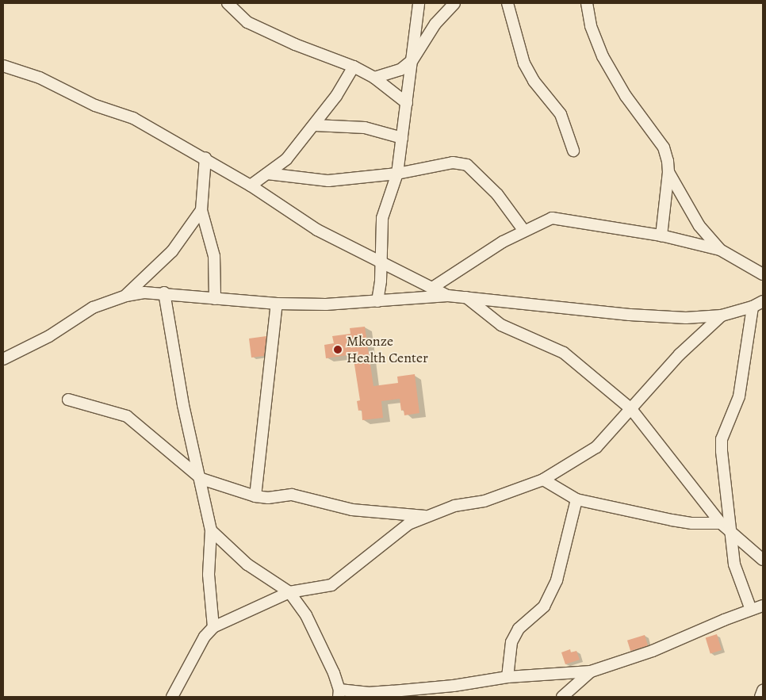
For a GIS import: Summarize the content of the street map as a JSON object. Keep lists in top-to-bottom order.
{
  "places": ["Mkonze Health Center"]
}
